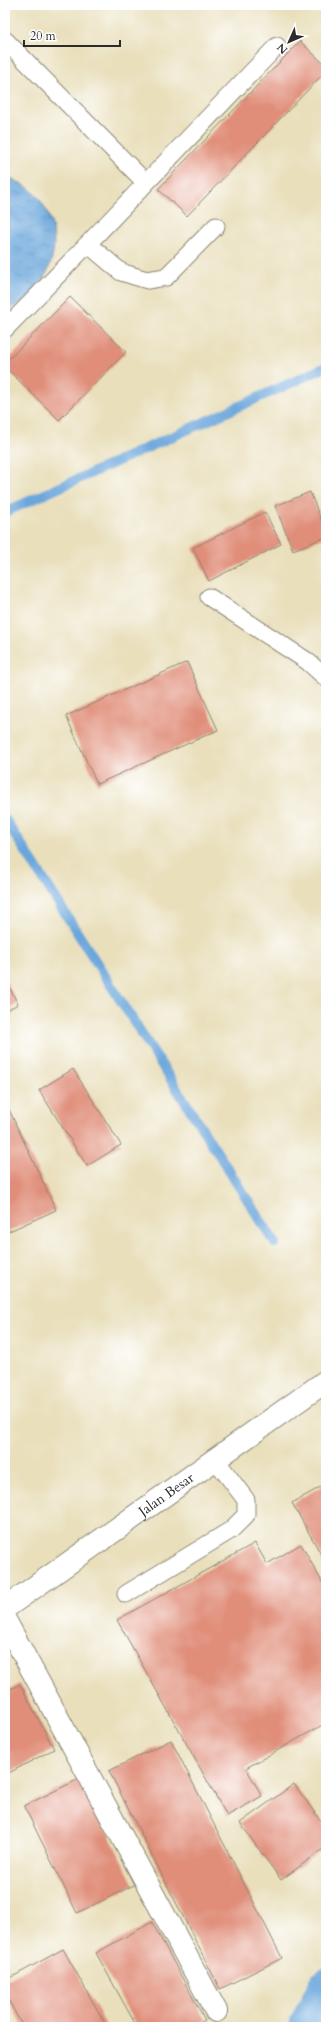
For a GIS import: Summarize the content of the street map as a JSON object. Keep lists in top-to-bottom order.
{
  "streets": {
    "street": ["Jalan Besar"]
  },
  "scale_bar": "20 m",
  "north": "bottom left"
}
